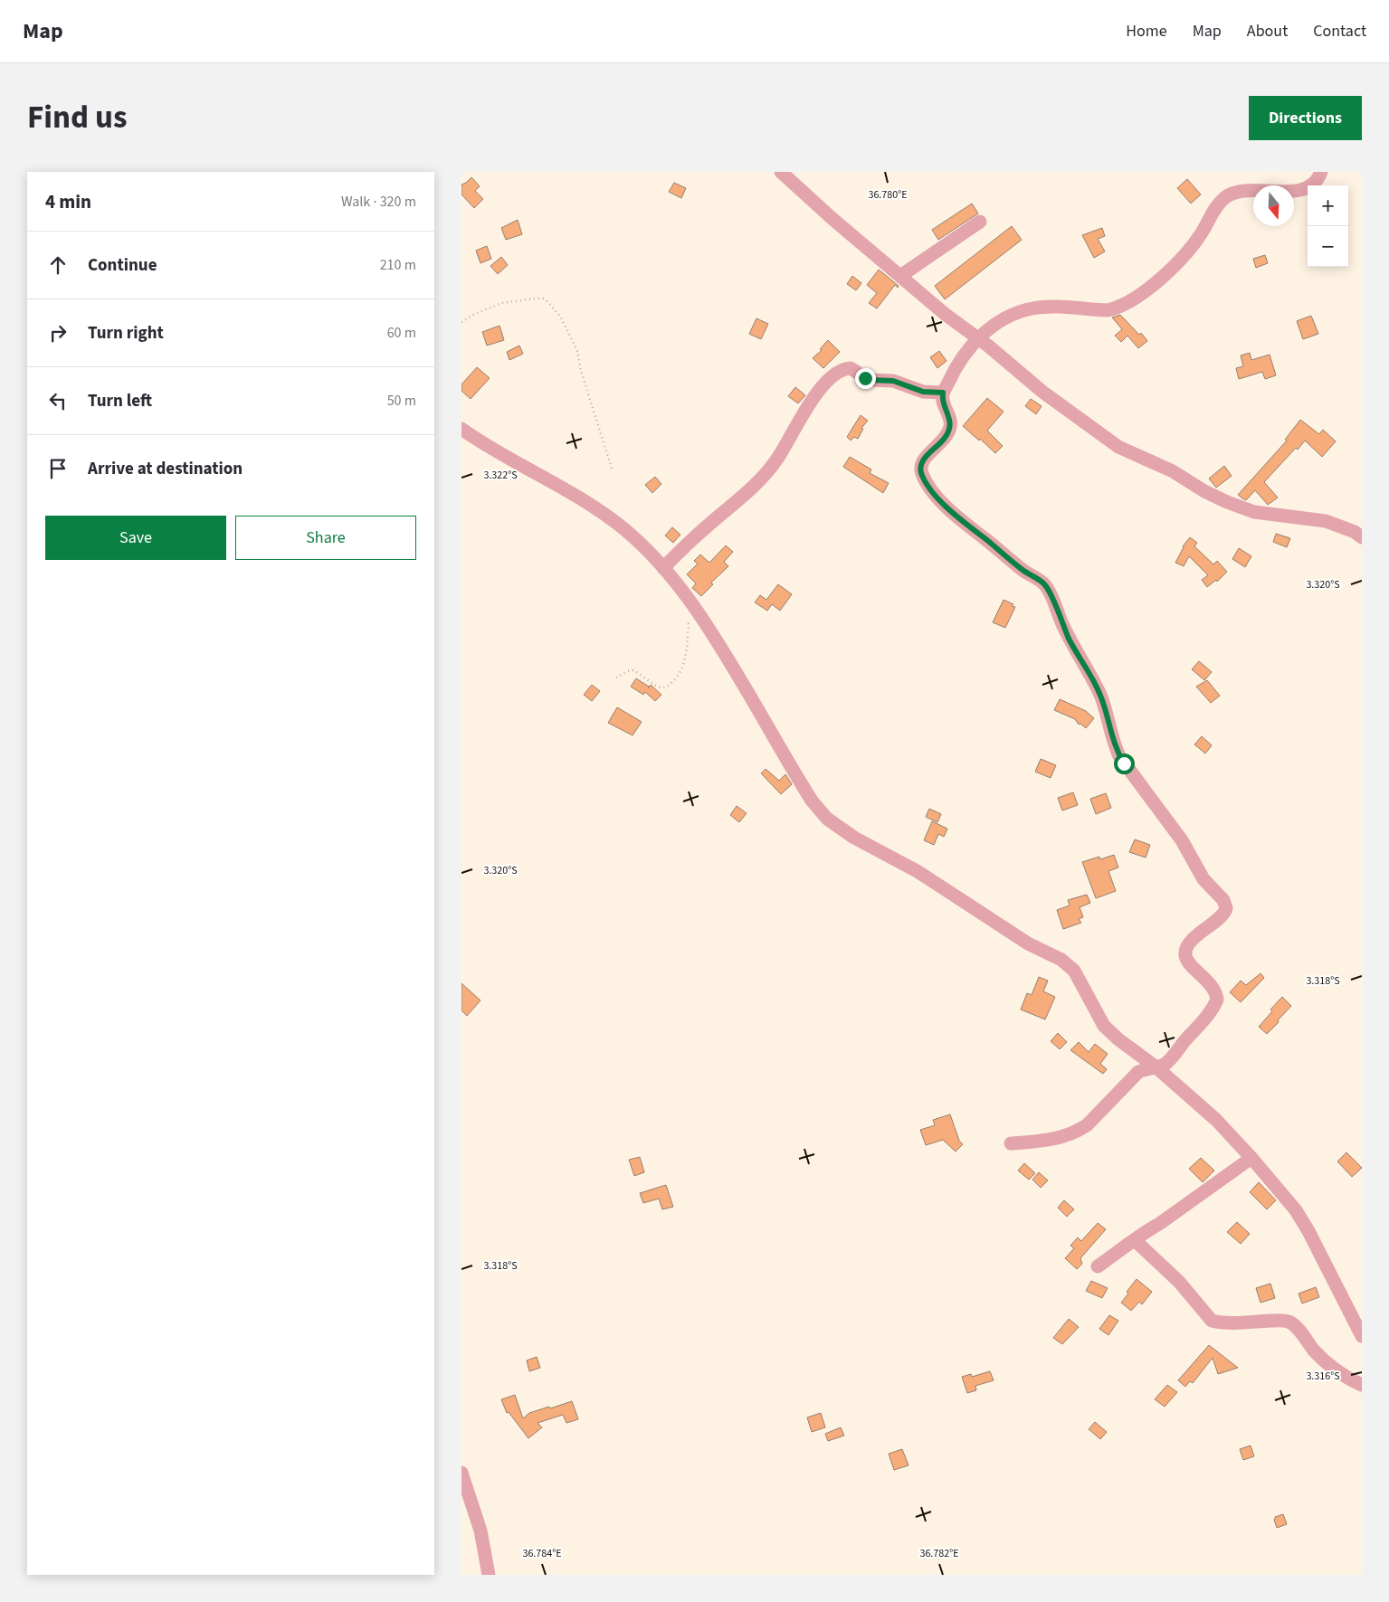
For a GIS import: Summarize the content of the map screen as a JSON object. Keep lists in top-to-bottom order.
{
  "north": "bottom",
  "page": {
    "header": "Map",
    "nav": [
      "Home",
      "Map",
      "About",
      "Contact"
    ],
    "title": "Find us",
    "buttons": [
      "Directions",
      ["Save", "Share"]
    ],
    "heading": ["4 min", "Walk · 320 m"],
    "map_buttons": ["+", "−"],
    "list": [
      ["Continue", "210 m"],
      ["Turn right", "60 m"],
      ["Turn left", "50 m"],
      "Arrive at destination"
    ]
  },
  "coordinates": [
    "36.780°E",
    "3.322°S",
    "3.320°S",
    "3.318°S",
    "3.316°S",
    "36.784°E",
    "36.782°E"
  ]
}
